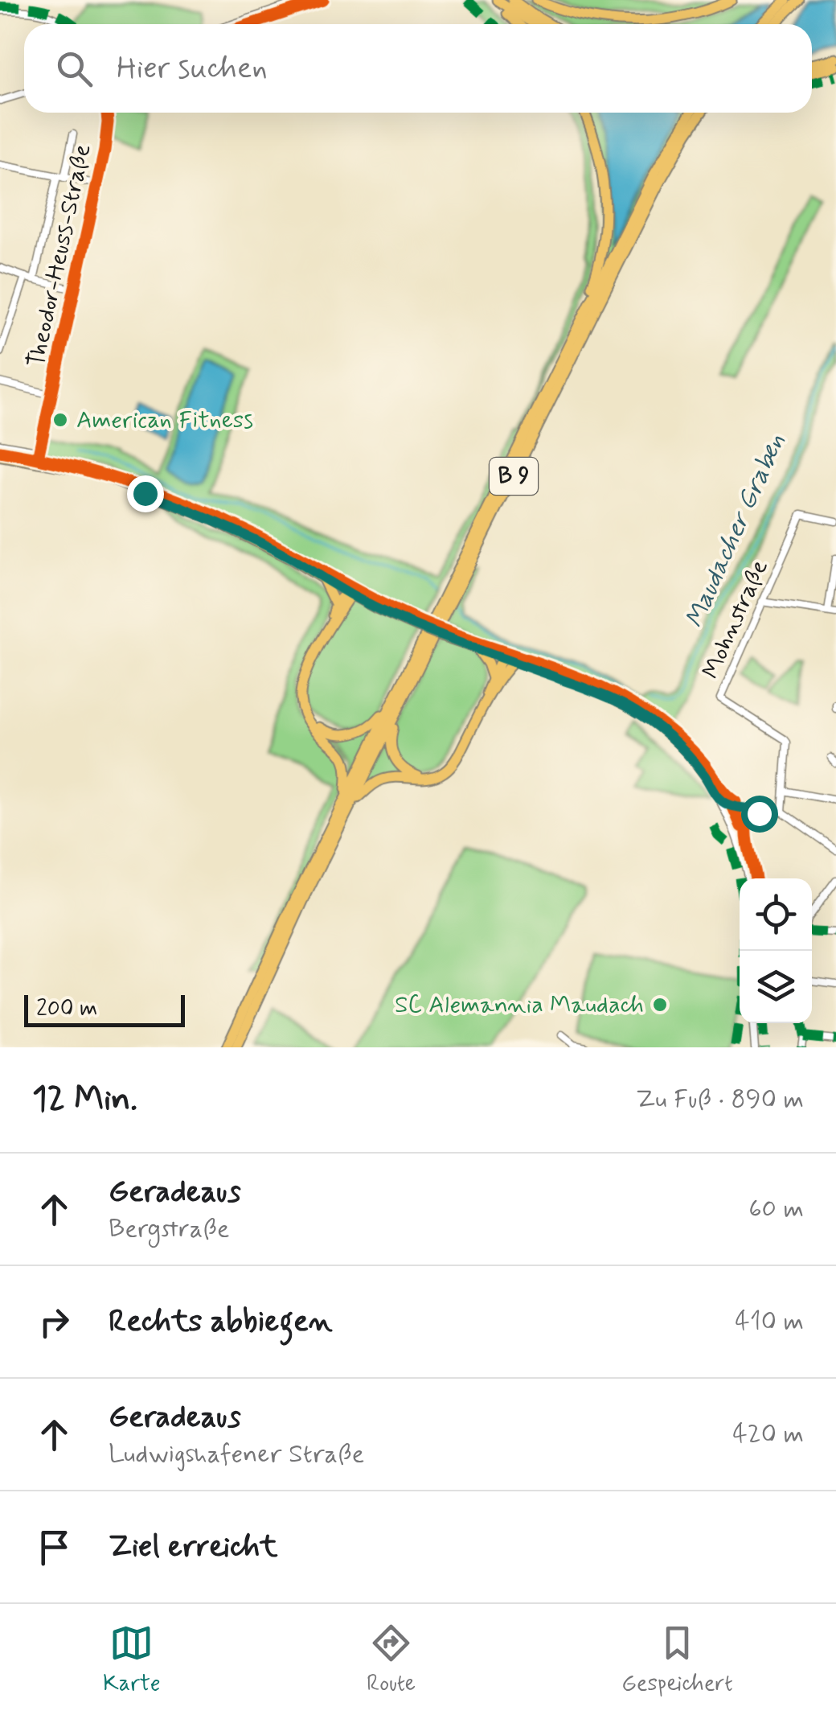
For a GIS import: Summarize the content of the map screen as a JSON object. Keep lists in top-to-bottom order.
{
  "streets": {
    "highway": ["B 9"],
    "street": ["Theodor-Heuss-Straße", "Mohnstraße"]
  },
  "water": ["Maudacher Graben"],
  "places": ["American Fitness", "SC Alemannia Maudach"],
  "scale_bar": "200 m",
  "page": {
    "search": "Hier suchen",
    "scale": "200 m",
    "heading": ["12 Min.", "Zu Fuß · 890 m"],
    "list": [
      ["Geradeaus", "Bergstraße", "60 m"],
      ["Rechts abbiegen", "410 m"],
      ["Geradeaus", "Ludwigshafener Straße", "420 m"],
      "Ziel erreicht"
    ],
    "nav": ["Karte", "Route", "Gespeichert"]
  }
}
